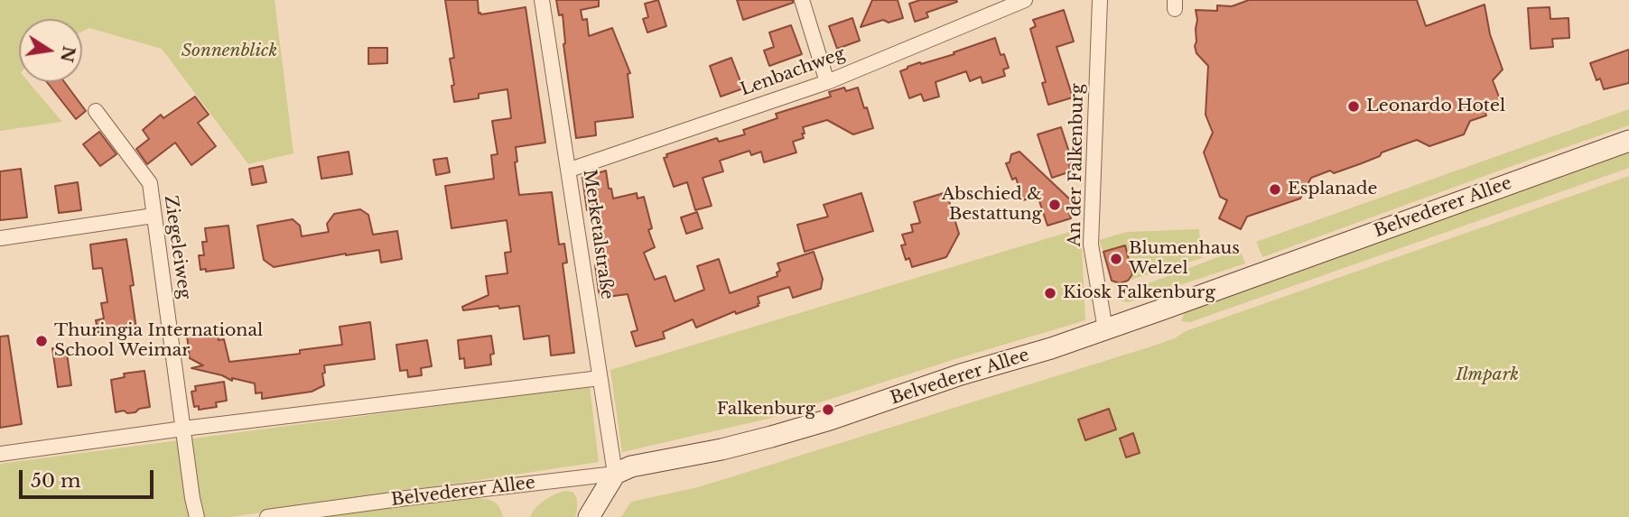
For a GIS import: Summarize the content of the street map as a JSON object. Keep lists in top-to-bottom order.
{
  "streets": {
    "street": [
      "Lenbachweg",
      "An der Falkenburg",
      "Belvederer Allee",
      "Merketalstraße",
      "Ziegeleiweg"
    ]
  },
  "crossings": [
    ["Lenbachweg", "Merketalstraße"],
    ["An der Falkenburg", "Belvederer Allee"],
    ["Belvederer Allee", "Merketalstraße"]
  ],
  "parks": ["Sonnenblick", "Ilmpark"],
  "places": [
    "Leonardo Hotel",
    "Esplanade",
    "Abschied & Bestattung",
    "Blumenhaus Welzel",
    "Kiosk Falkenburg",
    "Thuringia International School Weimar",
    "Falkenburg"
  ],
  "scale_bar": "50 m",
  "north": "right"
}
